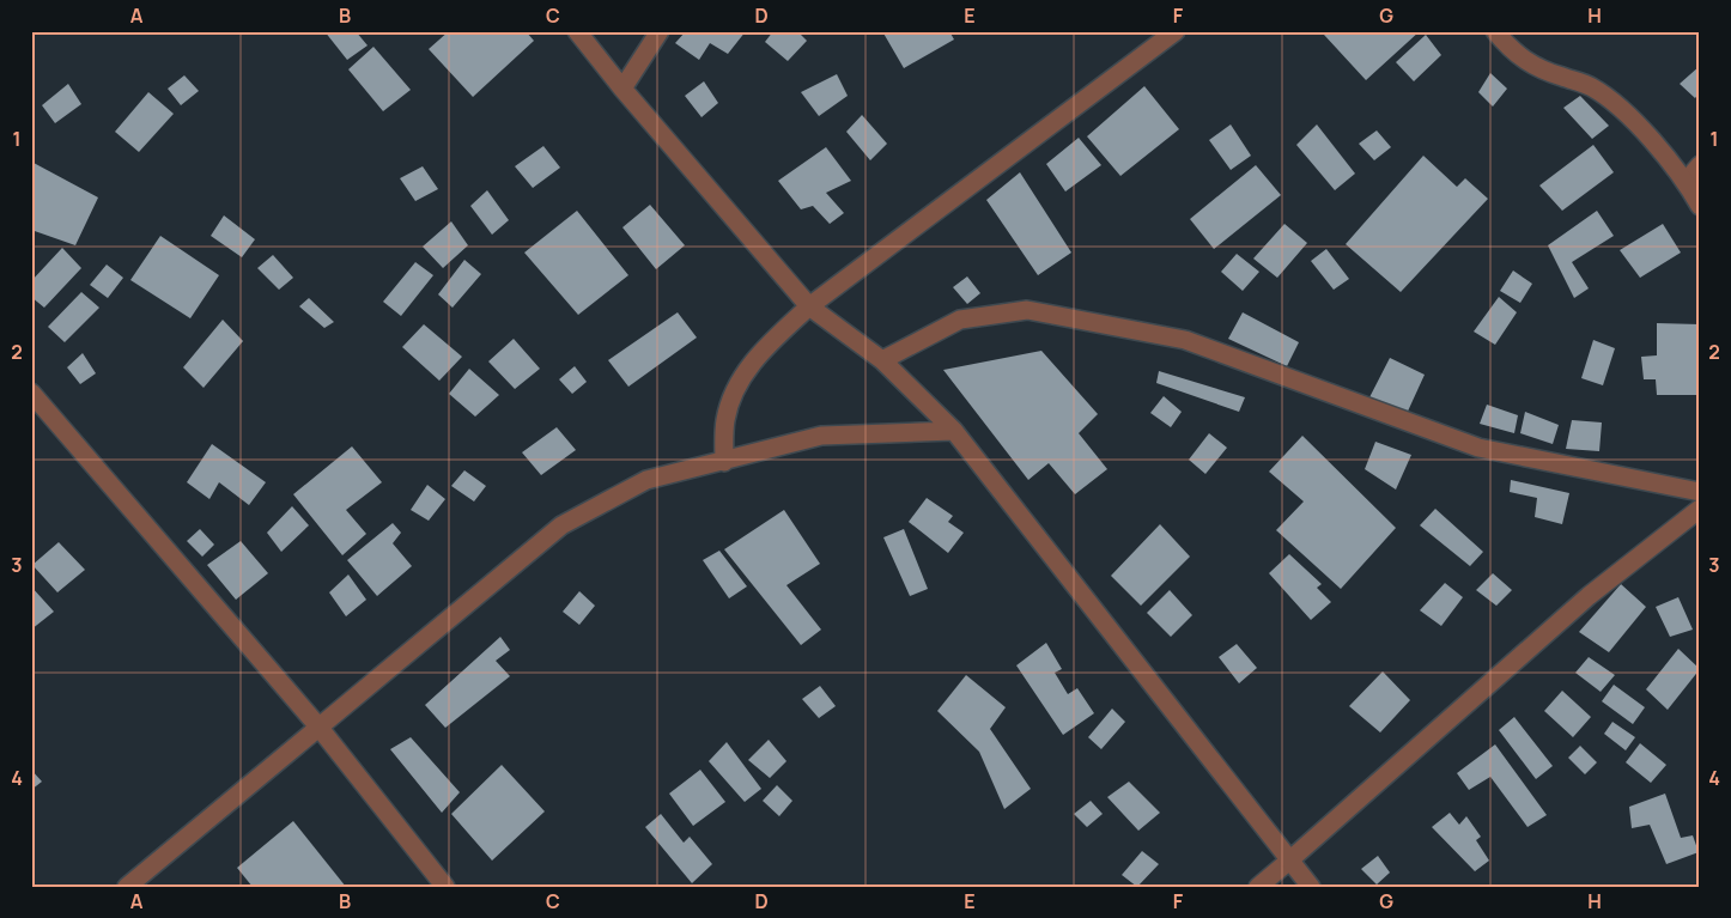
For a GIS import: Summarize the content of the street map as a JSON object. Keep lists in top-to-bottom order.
{
  "grid": {
    "columns": [
      "A",
      "B",
      "C",
      "D",
      "E",
      "F",
      "G",
      "H"
    ],
    "rows": [
      "1",
      "2",
      "3",
      "4"
    ]
  }
}
